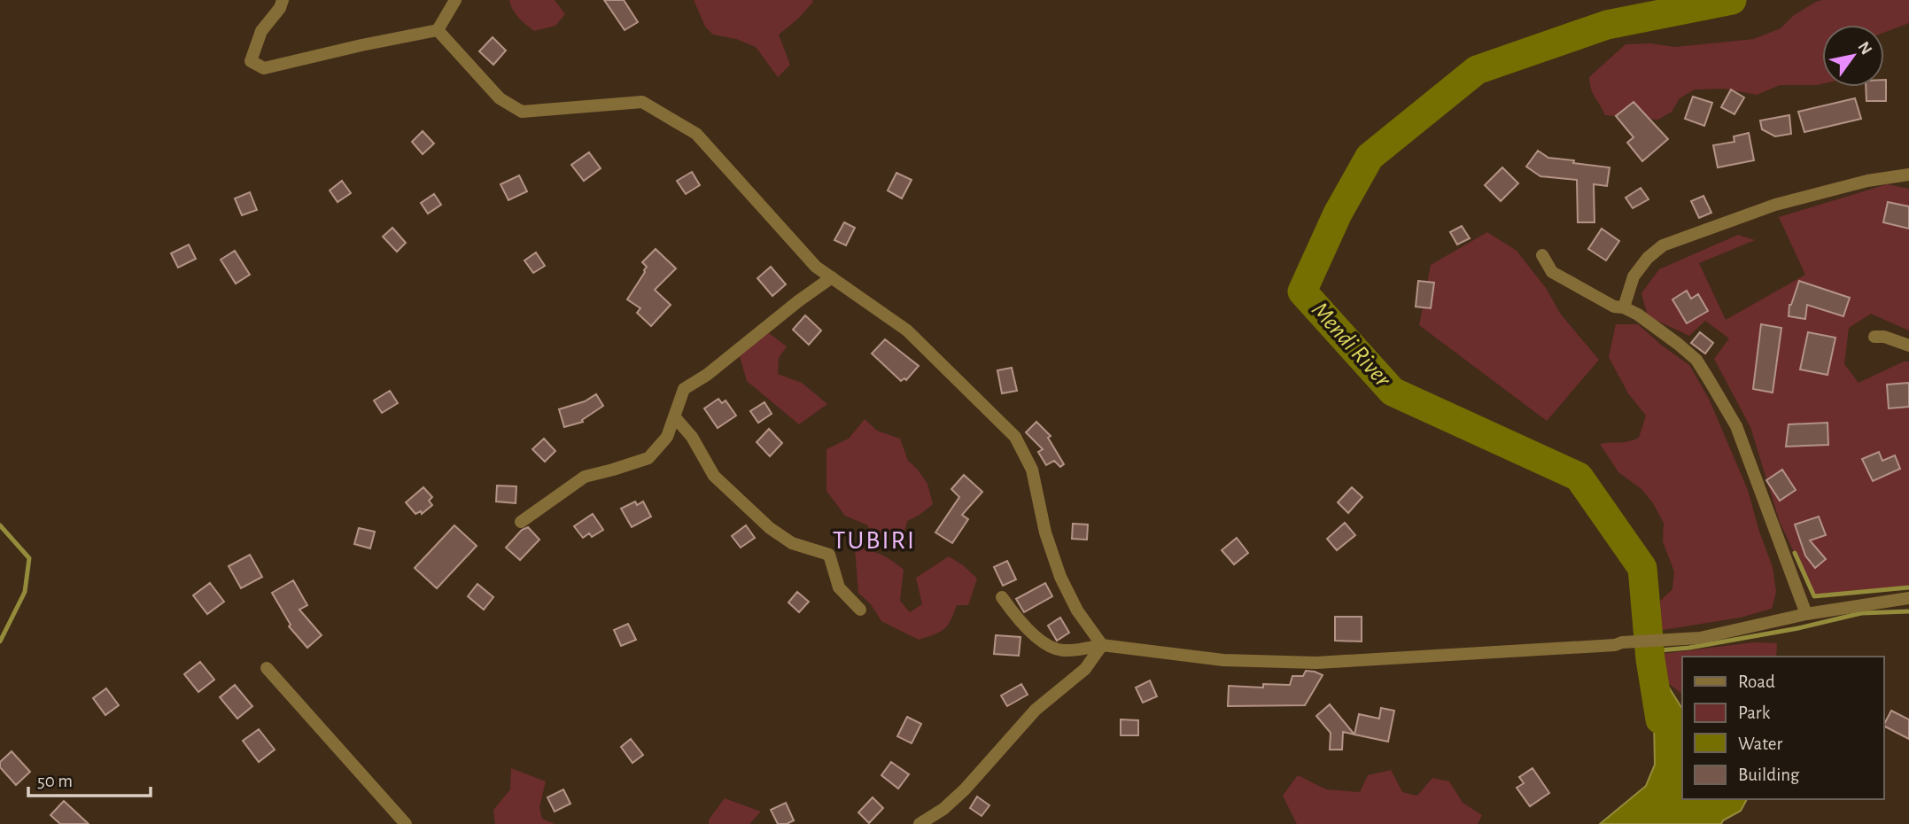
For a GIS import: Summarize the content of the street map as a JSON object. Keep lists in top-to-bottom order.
{
  "districts": ["TUBIRI"],
  "water": ["Mendi River"],
  "legend": [
    "Road",
    "Park",
    "Water",
    "Building"
  ],
  "scale_bar": "50 m",
  "north": "top right"
}
